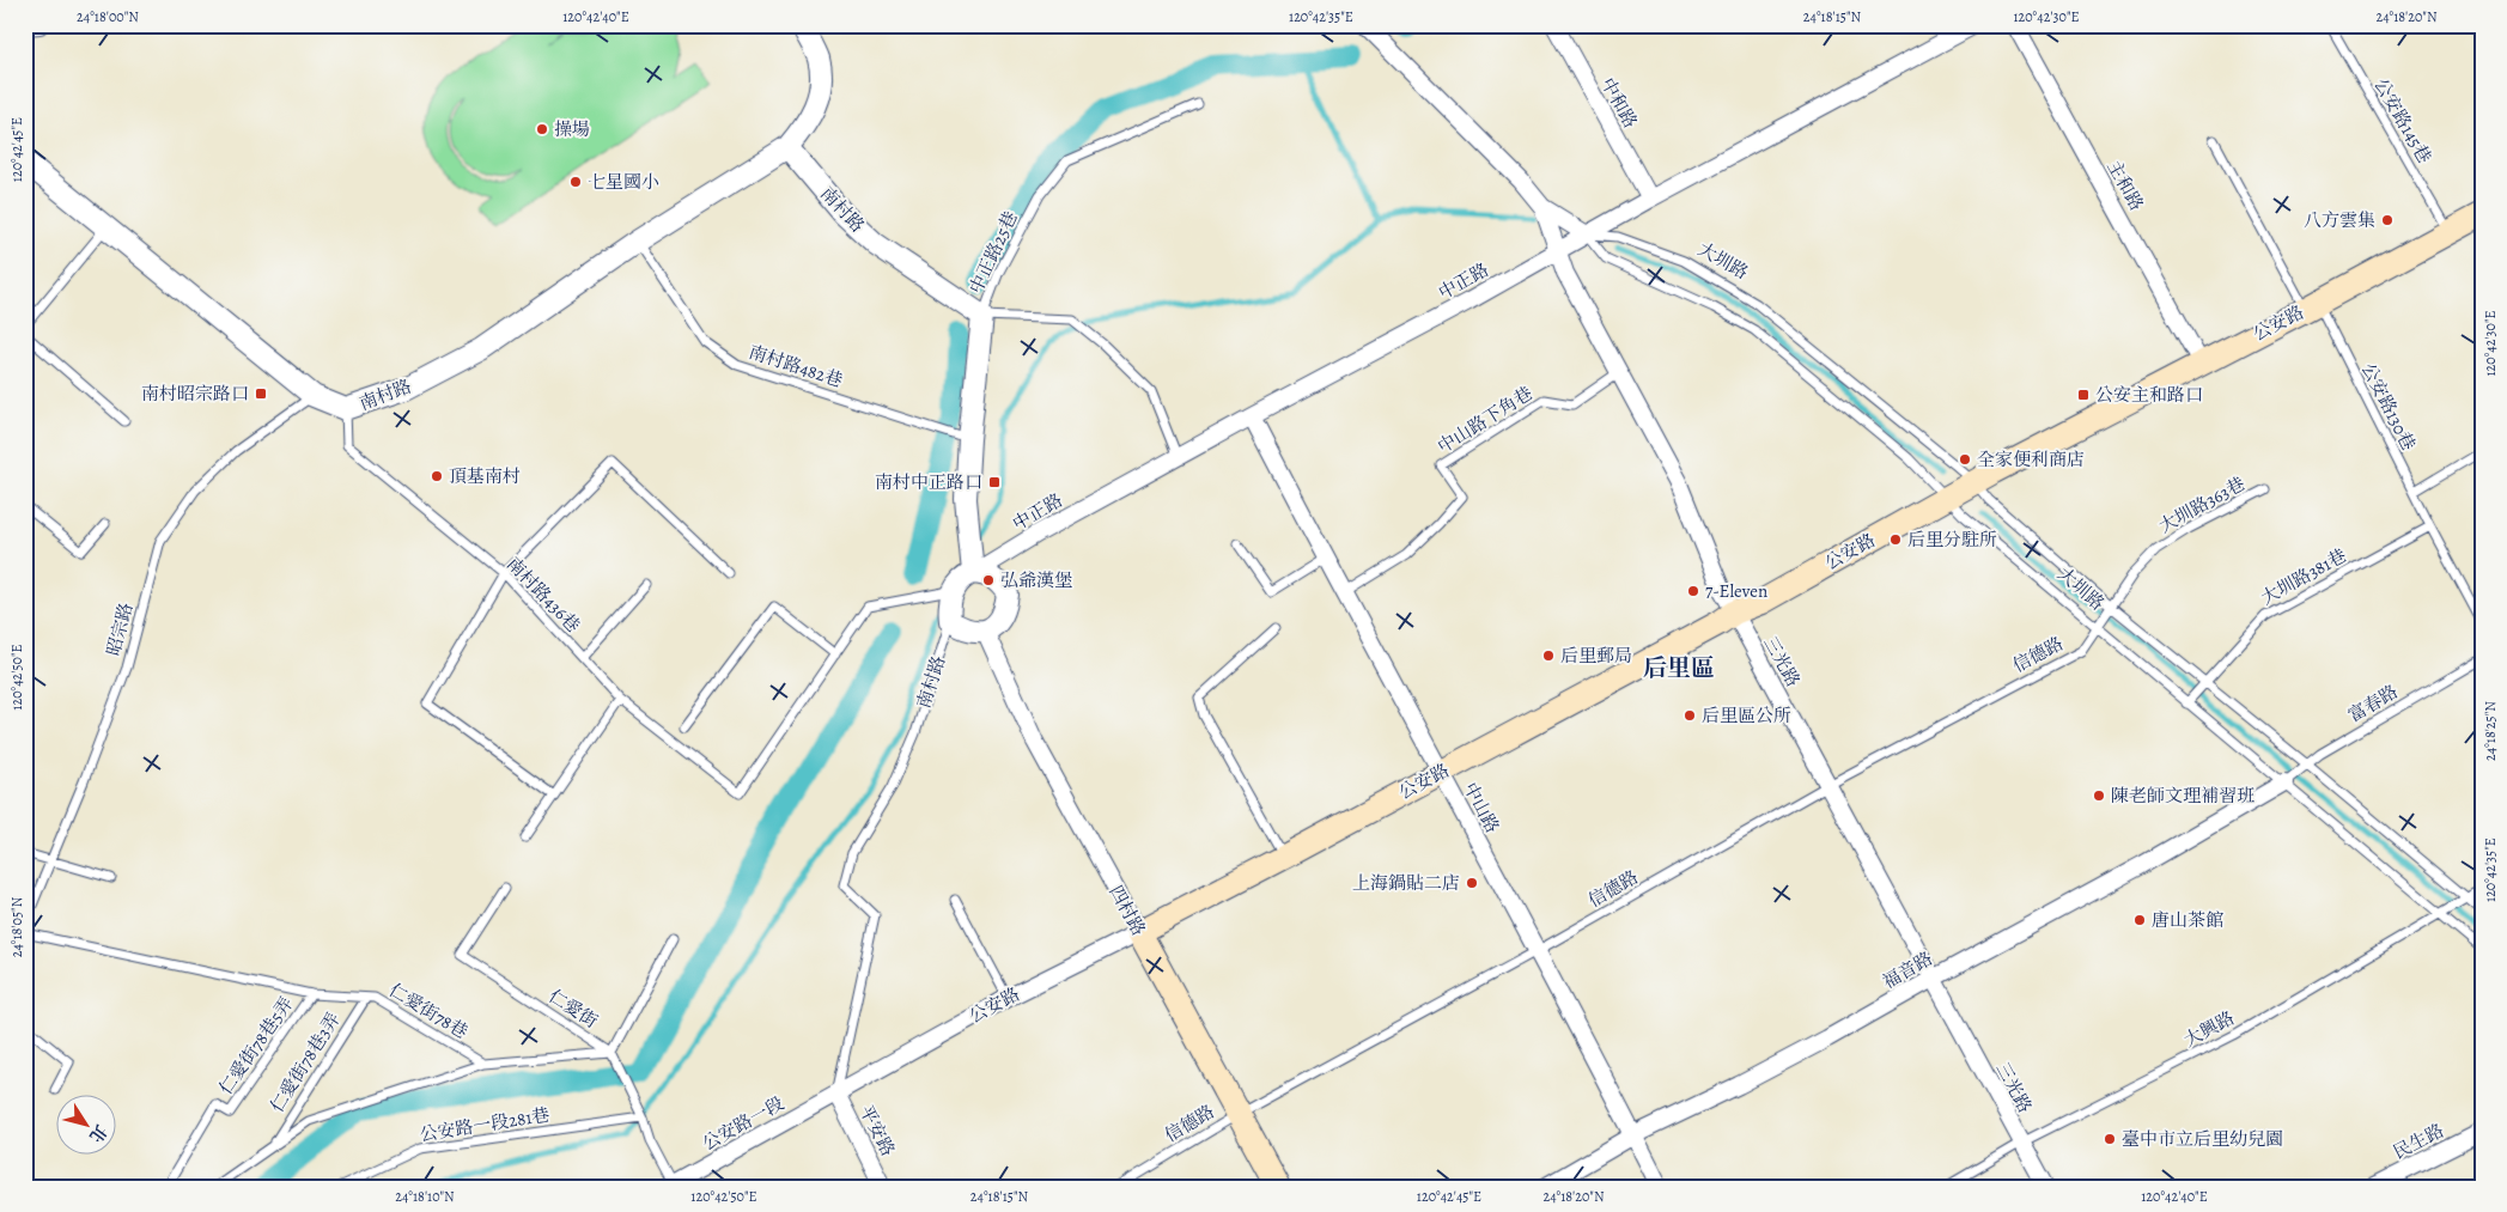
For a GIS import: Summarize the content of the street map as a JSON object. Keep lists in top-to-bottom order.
{
  "streets": {
    "main road": ["公安路", "四村路"],
    "street": [
      "中和路",
      "主和路",
      "南村路",
      "大圳路",
      "中正路",
      "三光路",
      "中山路",
      "福音路",
      "公安路一段",
      "平安路",
      "民生路"
    ],
    "lane": [
      "公安路145巷",
      "中正路25巷",
      "南村路482巷",
      "公安路130巷",
      "中山路下角巷",
      "大圳路363巷",
      "大圳路381巷",
      "南村路436巷",
      "昭宗路",
      "信德路",
      "富春路",
      "仁愛街",
      "仁愛街78巷",
      "大興路",
      "仁愛街78巷5弄",
      "仁愛街78巷3弄",
      "公安路一段281巷"
    ]
  },
  "crossings": [
    ["中和路", "中正路"],
    ["公安路145巷", "公安路"],
    ["主和路", "公安路"],
    ["南村路", "中正路25巷"],
    ["南村路", "中正路"],
    ["南村路", "公安路"],
    ["南村路", "南村路482巷"],
    ["南村路", "南村路436巷"],
    ["南村路", "昭宗路"],
    ["南村路", "四村路"],
    ["南村路", "公安路一段"],
    ["南村路", "平安路"],
    ["中正路25巷", "中正路"],
    ["大圳路", "中正路"],
    ["大圳路", "公安路"],
    ["大圳路", "大圳路363巷"],
    ["大圳路", "大圳路381巷"],
    ["大圳路", "信德路"],
    ["大圳路", "三光路"],
    ["大圳路", "富春路"],
    ["大圳路", "福音路"],
    ["大圳路", "大興路"],
    ["中正路", "三光路"],
    ["中正路", "中山路"],
    ["中正路", "四村路"],
    ["公安路", "公安路130巷"],
    ["公安路", "三光路"],
    ["公安路", "中山路"],
    ["公安路", "四村路"],
    ["公安路", "公安路一段"],
    ["公安路", "平安路"],
    ["公安路130巷", "大圳路381巷"],
    ["中山路下角巷", "三光路"],
    ["中山路下角巷", "中山路"],
    ["大圳路363巷", "信德路"],
    ["信德路", "三光路"],
    ["信德路", "中山路"],
    ["信德路", "四村路"],
    ["三光路", "福音路"],
    ["三光路", "大興路"],
    ["富春路", "福音路"],
    ["中山路", "福音路"],
    ["仁愛街", "公安路一段"],
    ["仁愛街", "公安路一段281巷"],
    ["仁愛街78巷", "仁愛街78巷5弄"],
    ["仁愛街78巷", "仁愛街78巷3弄"],
    ["公安路一段", "平安路"]
  ],
  "districts": ["后里區"],
  "places": {
    "other": [
      "操場",
      "七星國小",
      "八方雲集",
      "全家便利商店",
      "頂基南村",
      "后里分駐所",
      "弘爺漢堡",
      "7-Eleven",
      "后里郵局",
      "后里區公所",
      "陳老師文理補習班",
      "上海鍋貼二店",
      "唐山茶館",
      "臺中市立后里幼兒園"
    ],
    "transit": ["南村昭宗路口", "公安主和路口", "南村中正路口"]
  },
  "north": "bottom right",
  "coordinates": [
    "24°18'00\"N",
    "120°42'40\"E",
    "120°42'35\"E",
    "24°18'15\"N",
    "120°42'30\"E",
    "24°18'20\"N",
    "120°42'45\"E",
    "120°42'50\"E",
    "24°18'25\"N",
    "24°18'05\"N",
    "24°18'10\"N"
  ]
}
